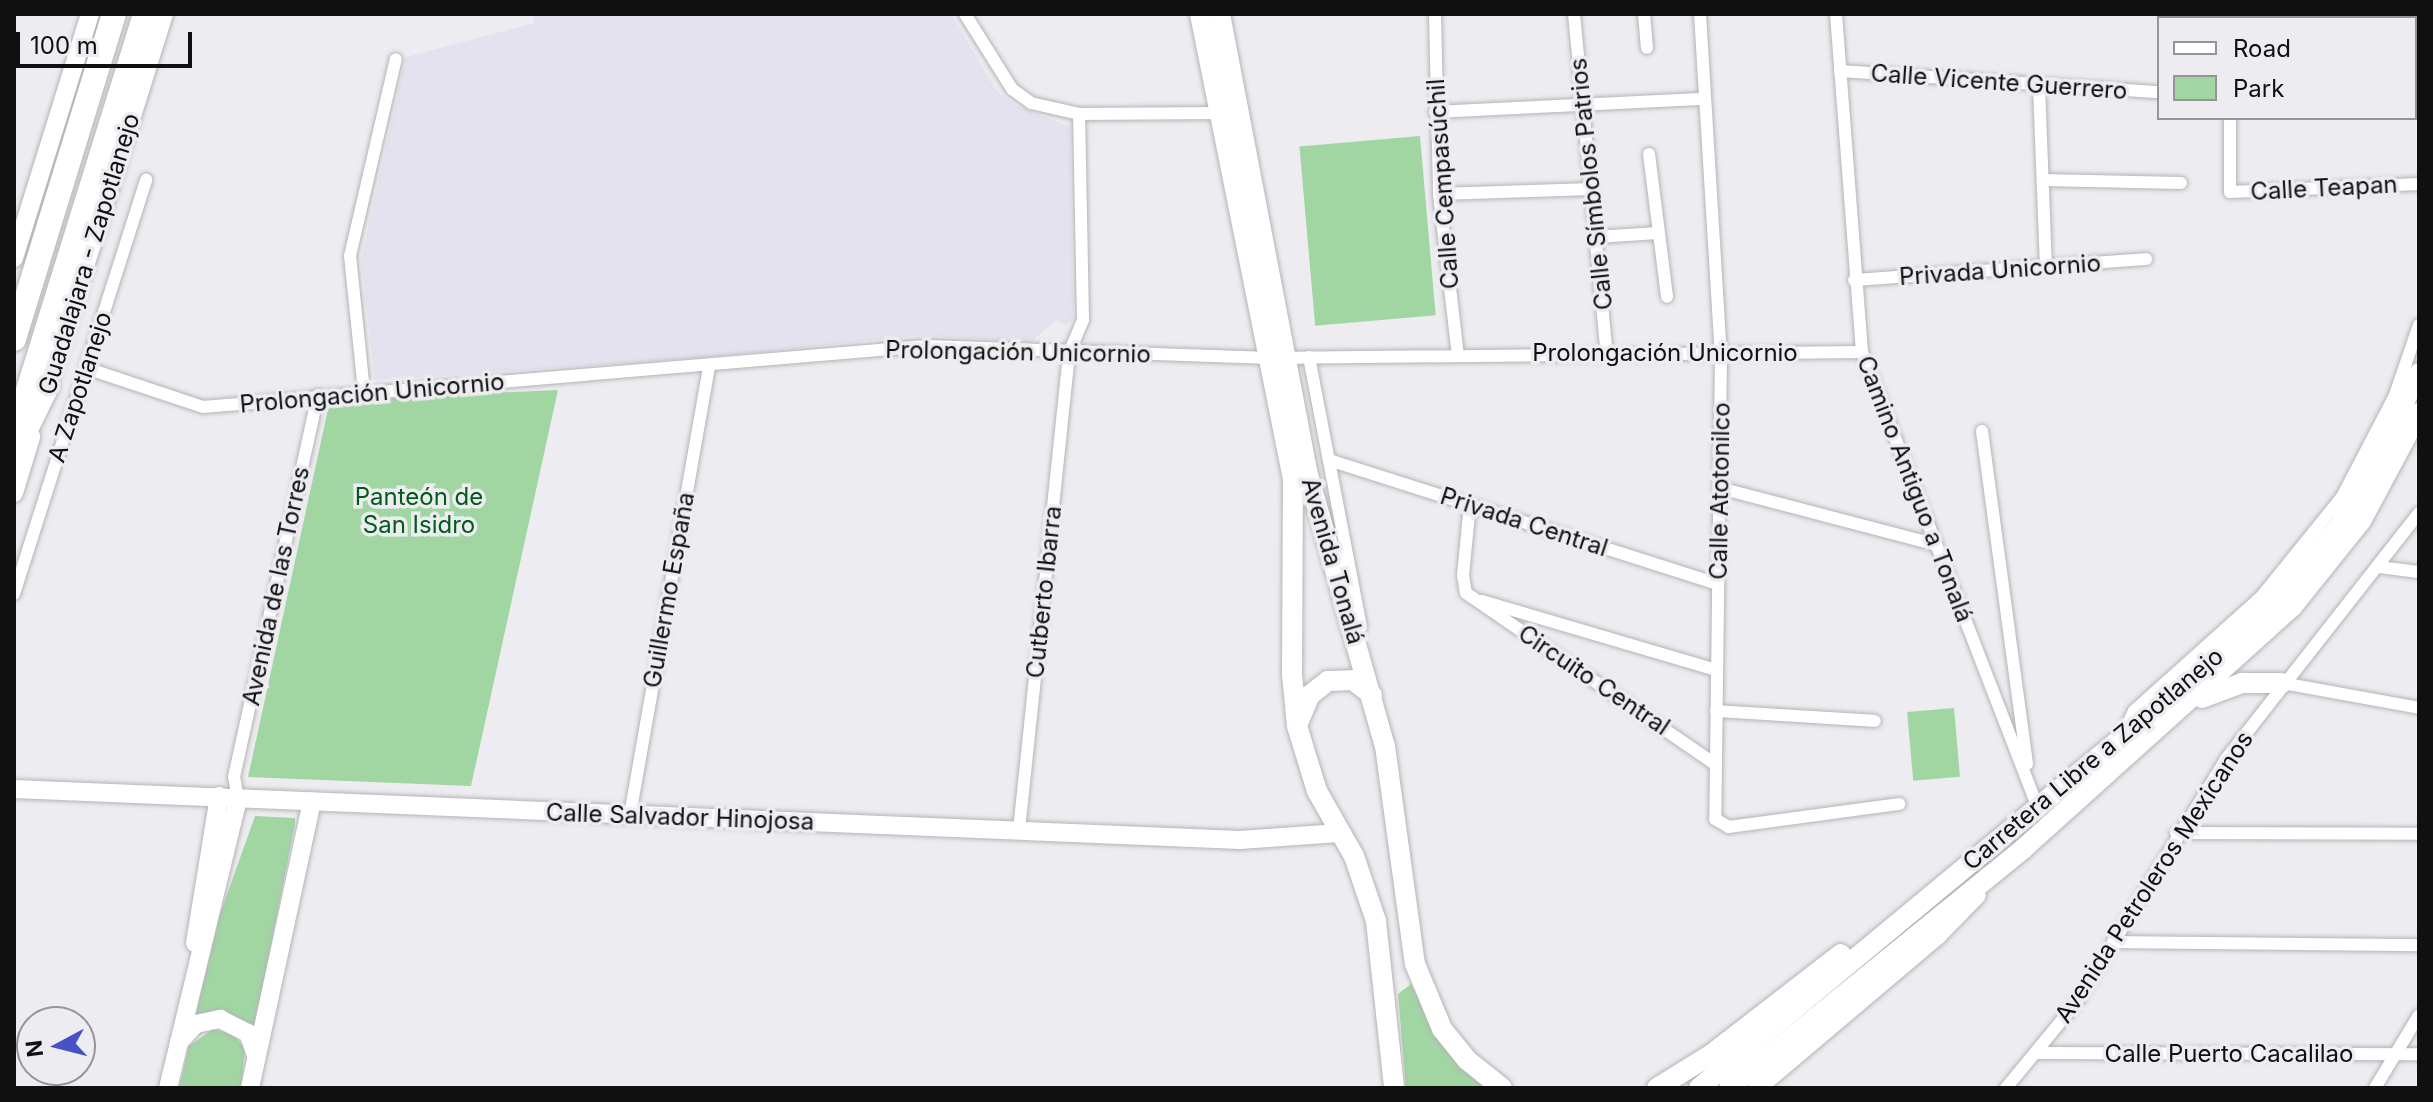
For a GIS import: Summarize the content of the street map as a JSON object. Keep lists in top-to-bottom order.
{
  "streets": {
    "main road": ["Avenida Tonalá", "Carretera Libre a Zapotlanejo"],
    "street": [
      "Calle Vicente Guerrero",
      "Calle Cempasúchil",
      "Calle Símbolos Patrios",
      "Calle Teapan",
      "Guadalajara - Zapotlanejo",
      "Privada Unicornio",
      "Prolongación Unicornio",
      "A Zapotlanejo",
      "Camino Antiguo a Tonalá",
      "Calle Atotonilco",
      "Privada Central",
      "Avenida de las Torres",
      "Guillermo España",
      "Cutberto Ibarra",
      "Circuito Central",
      "Calle Salvador Hinojosa",
      "Avenida Petroleros Mexicanos",
      "Calle Puerto Cacalilao"
    ]
  },
  "crossings": [
    ["Calle Vicente Guerrero", "Camino Antiguo a Tonalá"],
    ["Calle Cempasúchil", "Prolongación Unicornio"],
    ["Calle Símbolos Patrios", "Prolongación Unicornio"],
    ["Privada Unicornio", "Camino Antiguo a Tonalá"],
    ["Prolongación Unicornio", "A Zapotlanejo"],
    ["Prolongación Unicornio", "Camino Antiguo a Tonalá"],
    ["Prolongación Unicornio", "Calle Atotonilco"],
    ["Prolongación Unicornio", "Avenida Tonalá"],
    ["Prolongación Unicornio", "Avenida de las Torres"],
    ["Prolongación Unicornio", "Guillermo España"],
    ["Prolongación Unicornio", "Cutberto Ibarra"],
    ["Camino Antiguo a Tonalá", "Carretera Libre a Zapotlanejo"],
    ["Calle Atotonilco", "Privada Central"],
    ["Calle Atotonilco", "Circuito Central"],
    ["Avenida Tonalá", "Calle Salvador Hinojosa"],
    ["Avenida de las Torres", "Calle Salvador Hinojosa"],
    ["Guillermo España", "Calle Salvador Hinojosa"],
    ["Cutberto Ibarra", "Calle Salvador Hinojosa"],
    ["Avenida Petroleros Mexicanos", "Calle Puerto Cacalilao"]
  ],
  "parks": ["Panteón de San Isidro"],
  "legend": ["Road", "Park"],
  "scale_bar": "100 m",
  "north": "left"
}
